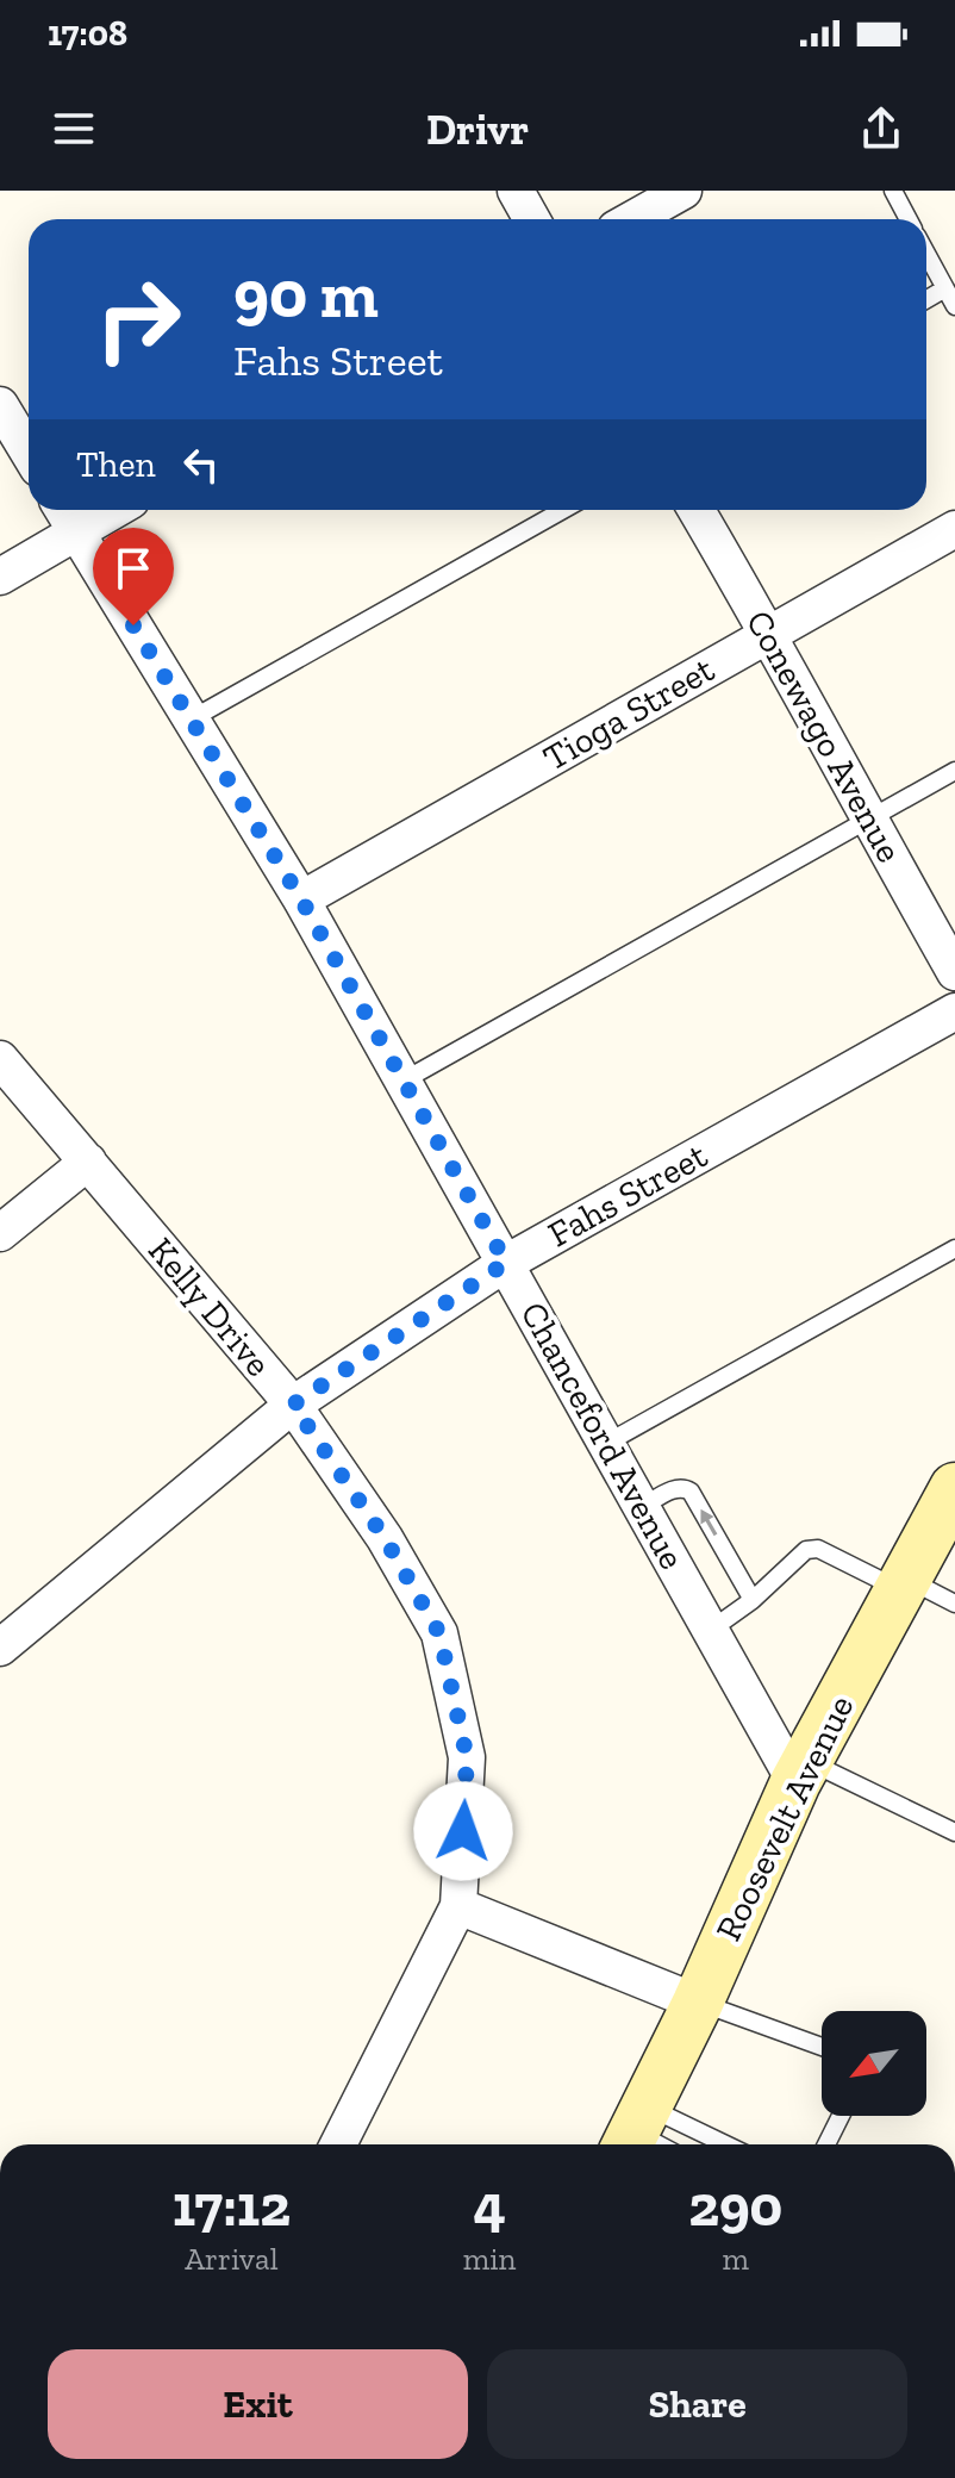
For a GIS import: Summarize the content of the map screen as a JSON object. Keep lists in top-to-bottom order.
{
  "streets": {
    "main road": ["Roosevelt Avenue"],
    "street": [
      "Tioga Street",
      "Conewago Avenue",
      "Fahs Street",
      "Kelly Drive",
      "Chanceford Avenue"
    ]
  },
  "crossings": [
    ["Tioga Street", "Conewago Avenue"],
    ["Tioga Street", "Chanceford Avenue"],
    ["Fahs Street", "Kelly Drive"],
    ["Fahs Street", "Chanceford Avenue"],
    ["Chanceford Avenue", "Roosevelt Avenue"]
  ],
  "north": "bottom left",
  "page": {
    "status": "17:08",
    "header": "Drivr",
    "turn": ["90 m", "Fahs Street"],
    "then": "Then",
    "eta": [
      "17:12",
      "Arrival",
      "4",
      "min",
      "290",
      "m"
    ],
    "buttons": ["Exit", "Share"]
  }
}
